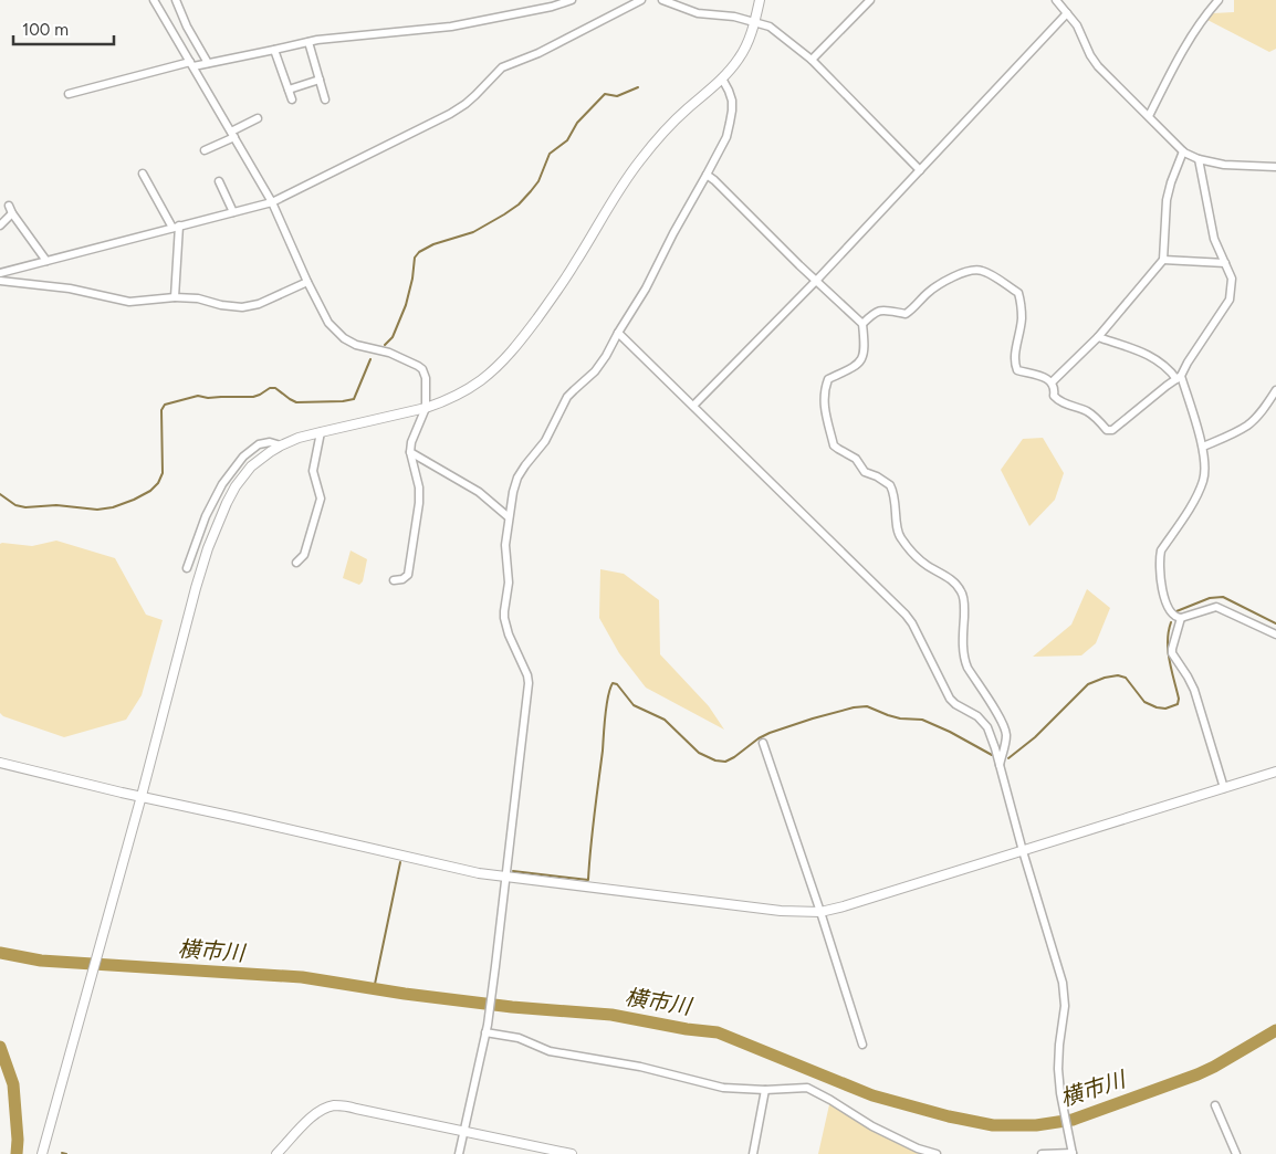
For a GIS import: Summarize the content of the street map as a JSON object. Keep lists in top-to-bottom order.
{
  "water": ["横市川"],
  "scale_bar": "100 m"
}
